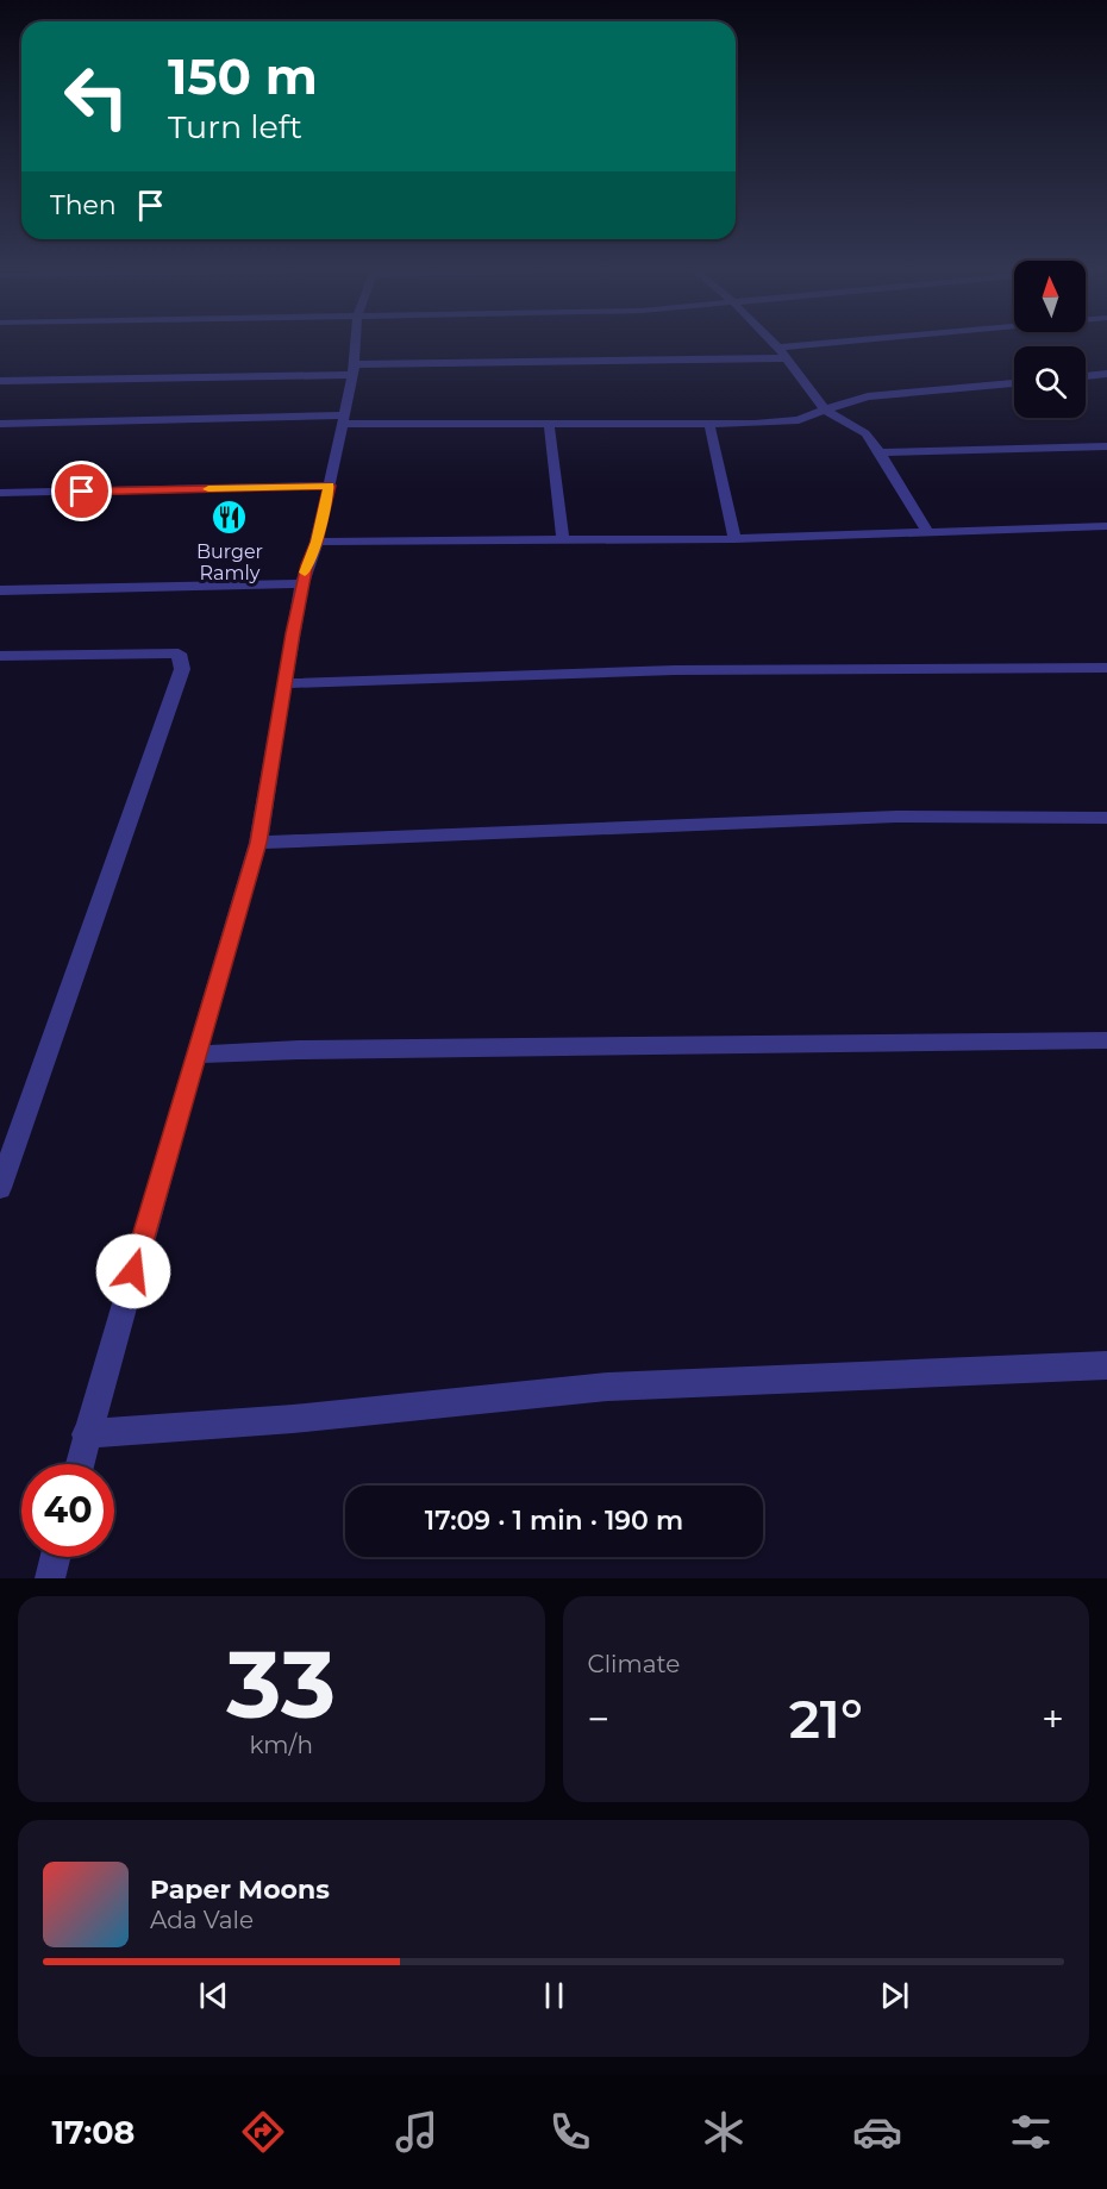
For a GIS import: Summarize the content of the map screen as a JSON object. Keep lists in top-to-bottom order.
{
  "places": {
    "restaurant": ["Burger Ramly"]
  },
  "north": "top",
  "page": {
    "turn": ["150 m", "Turn left"],
    "then": "Then",
    "limit": "40",
    "trip": "17:09 · 1 min · 190 m",
    "tile": [
      ["33", "km/h"],
      "Climate"
    ],
    "heat": ["−", "21°", "+"],
    "song": ["Paper Moons", "Ada Vale"],
    "tabs": "17:08"
  }
}
